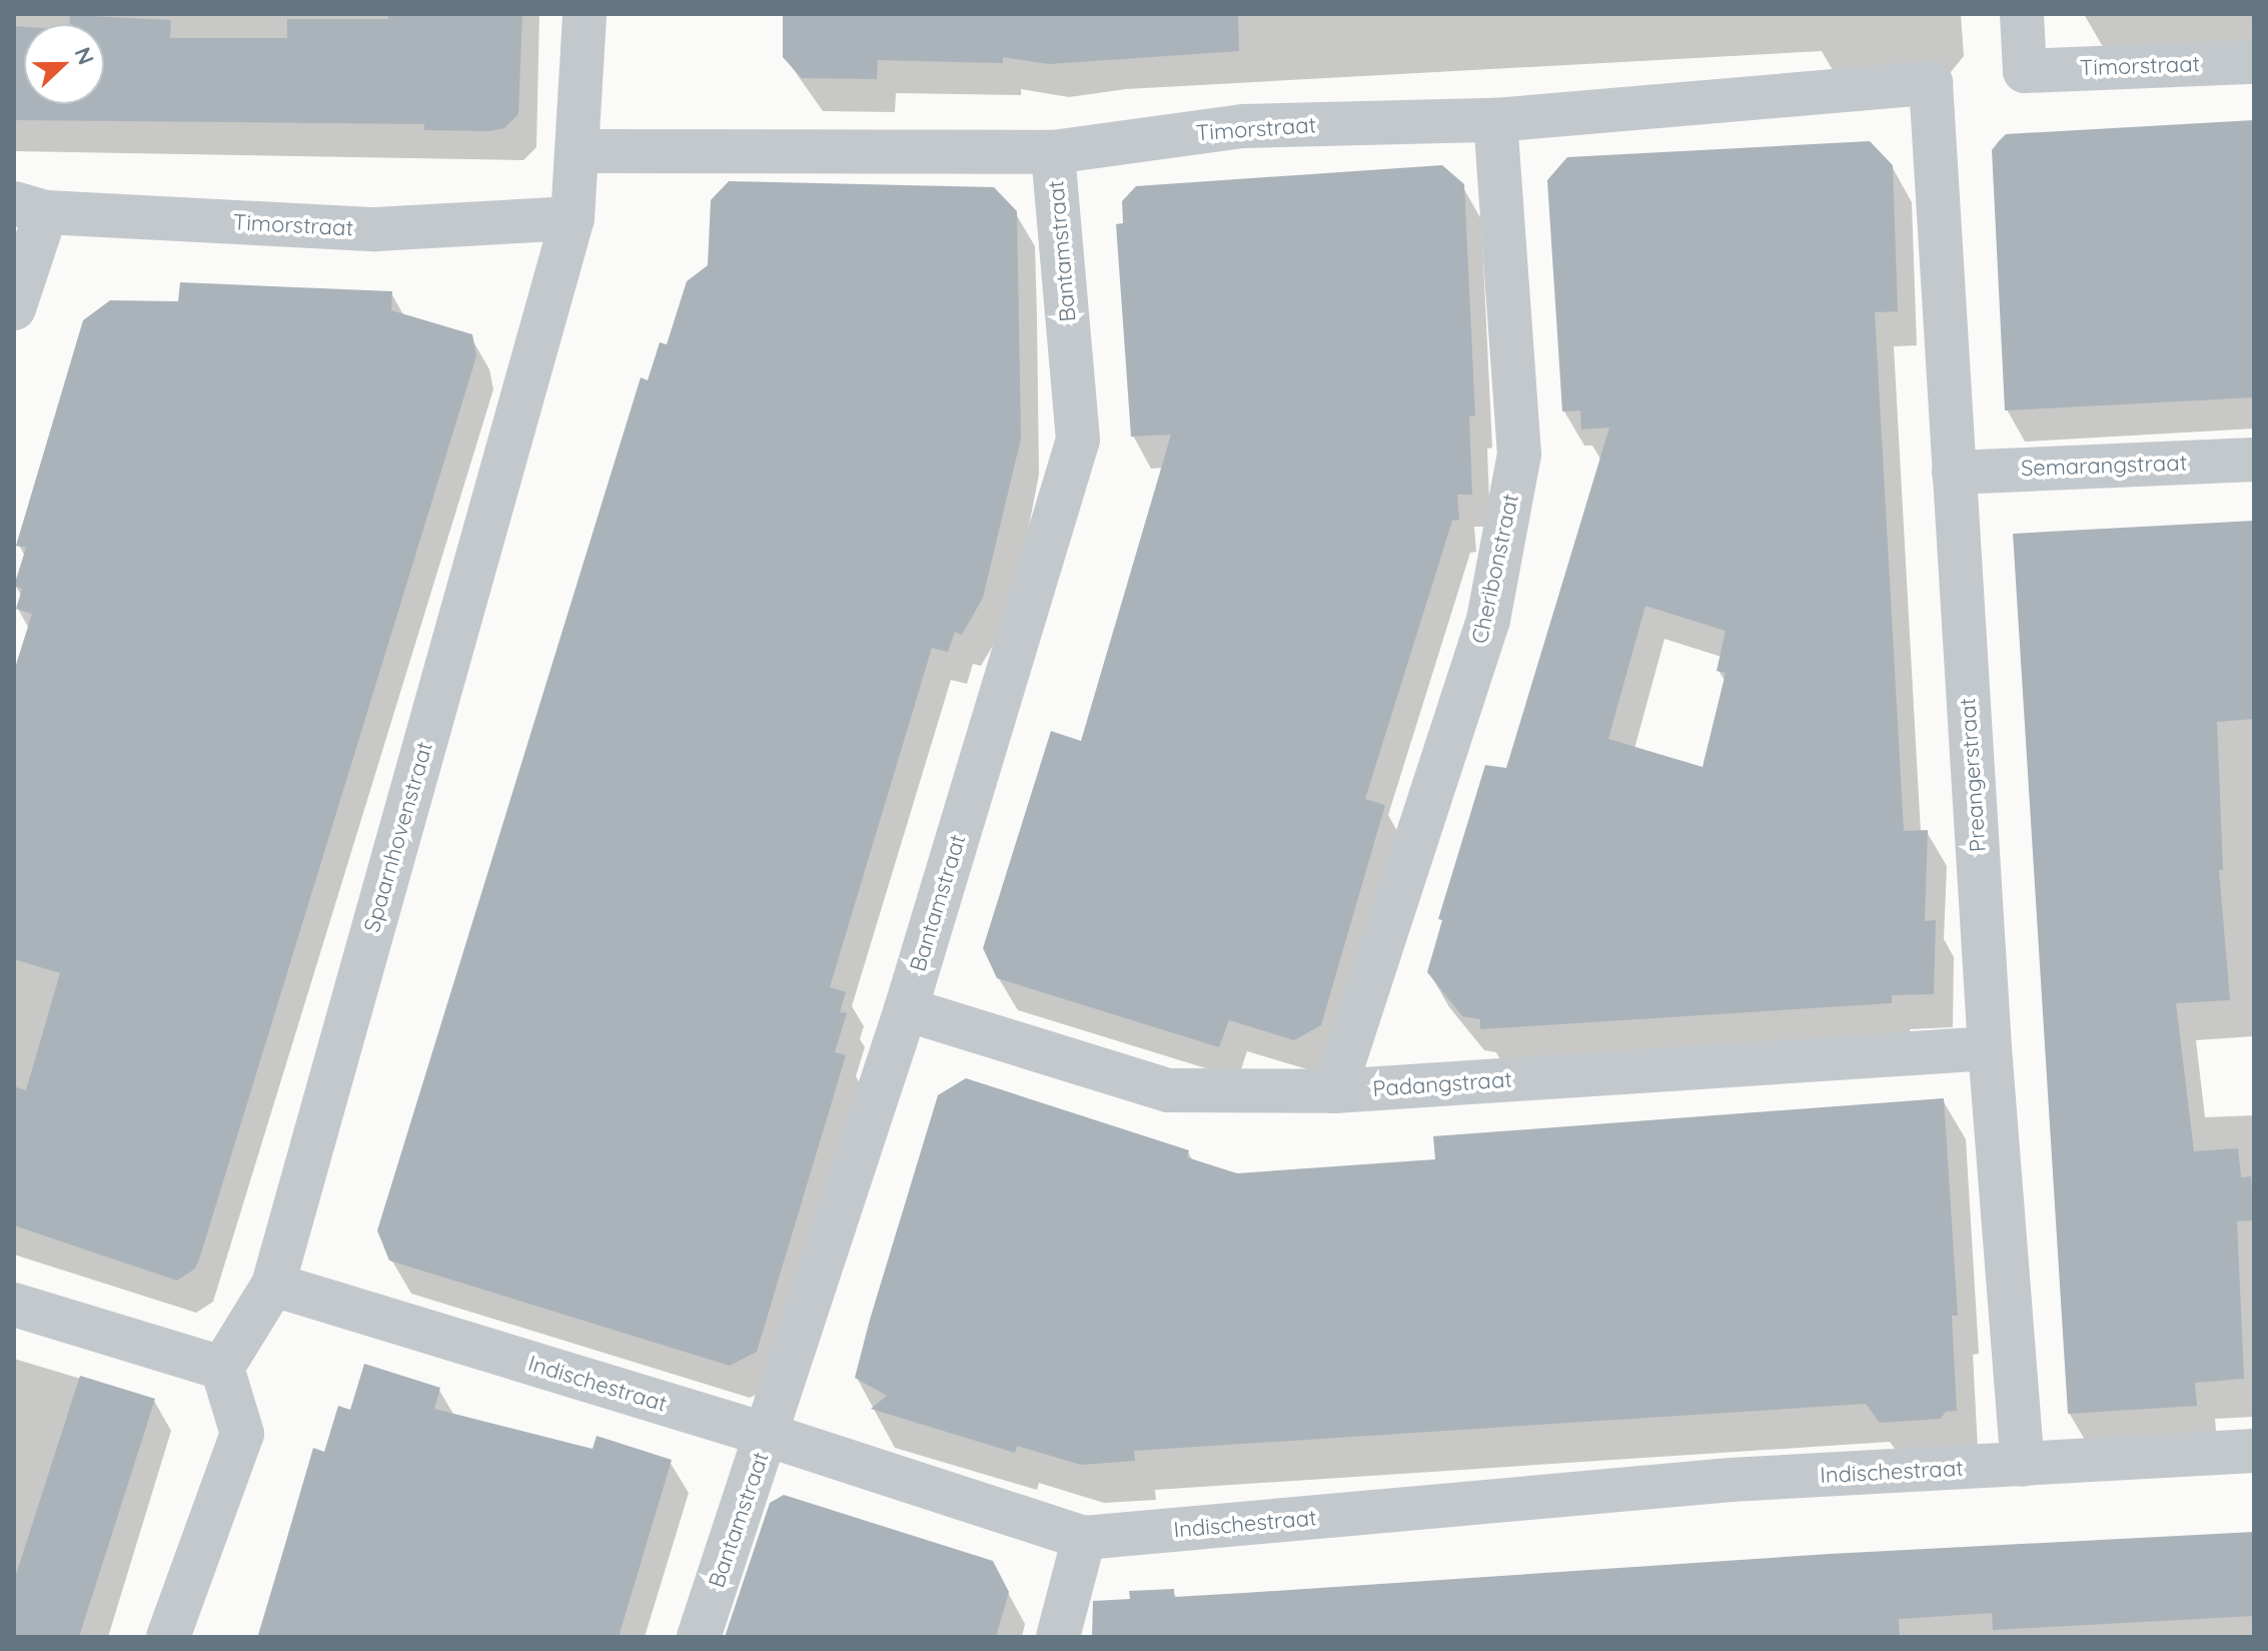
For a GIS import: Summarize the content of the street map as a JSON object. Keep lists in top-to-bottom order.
{
  "streets": {
    "street": [
      "Timorstraat",
      "Bantamstraat",
      "Semarangstraat",
      "Cheribonstraat",
      "Preangerstraat",
      "Spaarnhovenstraat",
      "Padangstraat",
      "Indischestraat"
    ]
  },
  "crossings": [
    ["Timorstraat", "Bantamstraat"],
    ["Timorstraat", "Cheribonstraat"],
    ["Timorstraat", "Preangerstraat"],
    ["Timorstraat", "Spaarnhovenstraat"],
    ["Bantamstraat", "Padangstraat"],
    ["Bantamstraat", "Indischestraat"],
    ["Semarangstraat", "Preangerstraat"],
    ["Cheribonstraat", "Padangstraat"],
    ["Preangerstraat", "Padangstraat"],
    ["Preangerstraat", "Indischestraat"],
    ["Spaarnhovenstraat", "Indischestraat"]
  ],
  "north": "right"
}
